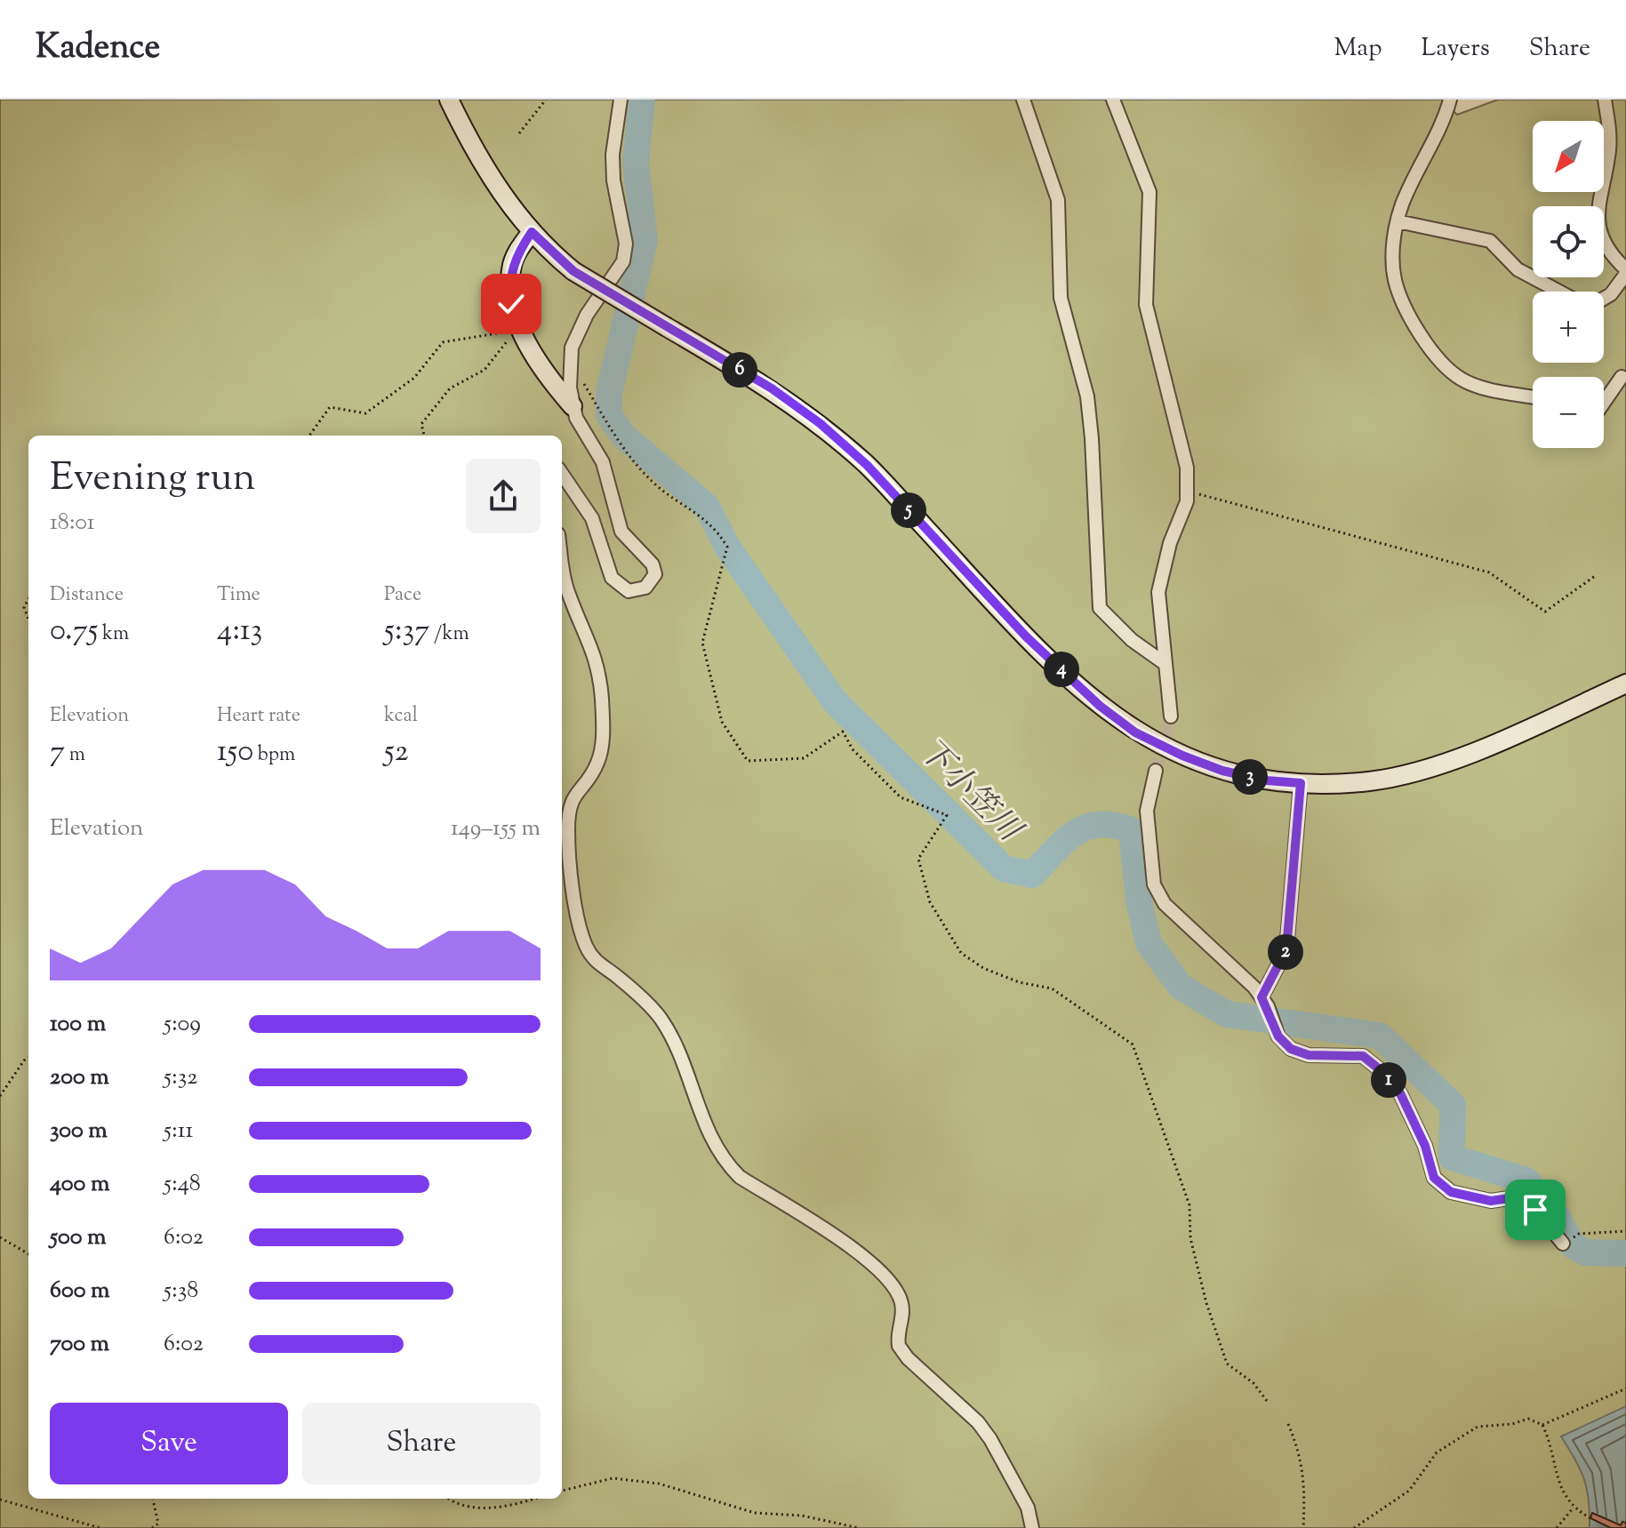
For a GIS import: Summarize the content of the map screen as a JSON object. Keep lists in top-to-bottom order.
{
  "water": ["下小笠川"],
  "north": "bottom left",
  "page": {
    "header": "Kadence",
    "nav": ["Map", "Layers", "Share"],
    "map_buttons": ["+", "−"],
    "pins": [
      "6",
      "5",
      "4",
      "3",
      "2",
      "1"
    ],
    "heading": ["Evening run", "18:01"],
    "stats": [
      ["Distance", "0.75 km"],
      ["Time", "4:13"],
      ["Pace", "5:37 /km"],
      ["Elevation", "7 m"],
      ["Heart rate", "150 bpm"],
      ["kcal", "52"]
    ],
    "chart": ["Elevation", "149–155 m"],
    "list": [
      {
        "name": "100 m",
        "note": "5:09"
      },
      {
        "name": "200 m",
        "note": "5:32"
      },
      {
        "name": "300 m",
        "note": "5:11"
      },
      {
        "name": "400 m",
        "note": "5:48"
      },
      {
        "name": "500 m",
        "note": "6:02"
      },
      {
        "name": "600 m",
        "note": "5:38"
      },
      {
        "name": "700 m",
        "note": "6:02"
      }
    ],
    "buttons": ["Save", "Share"]
  }
}
